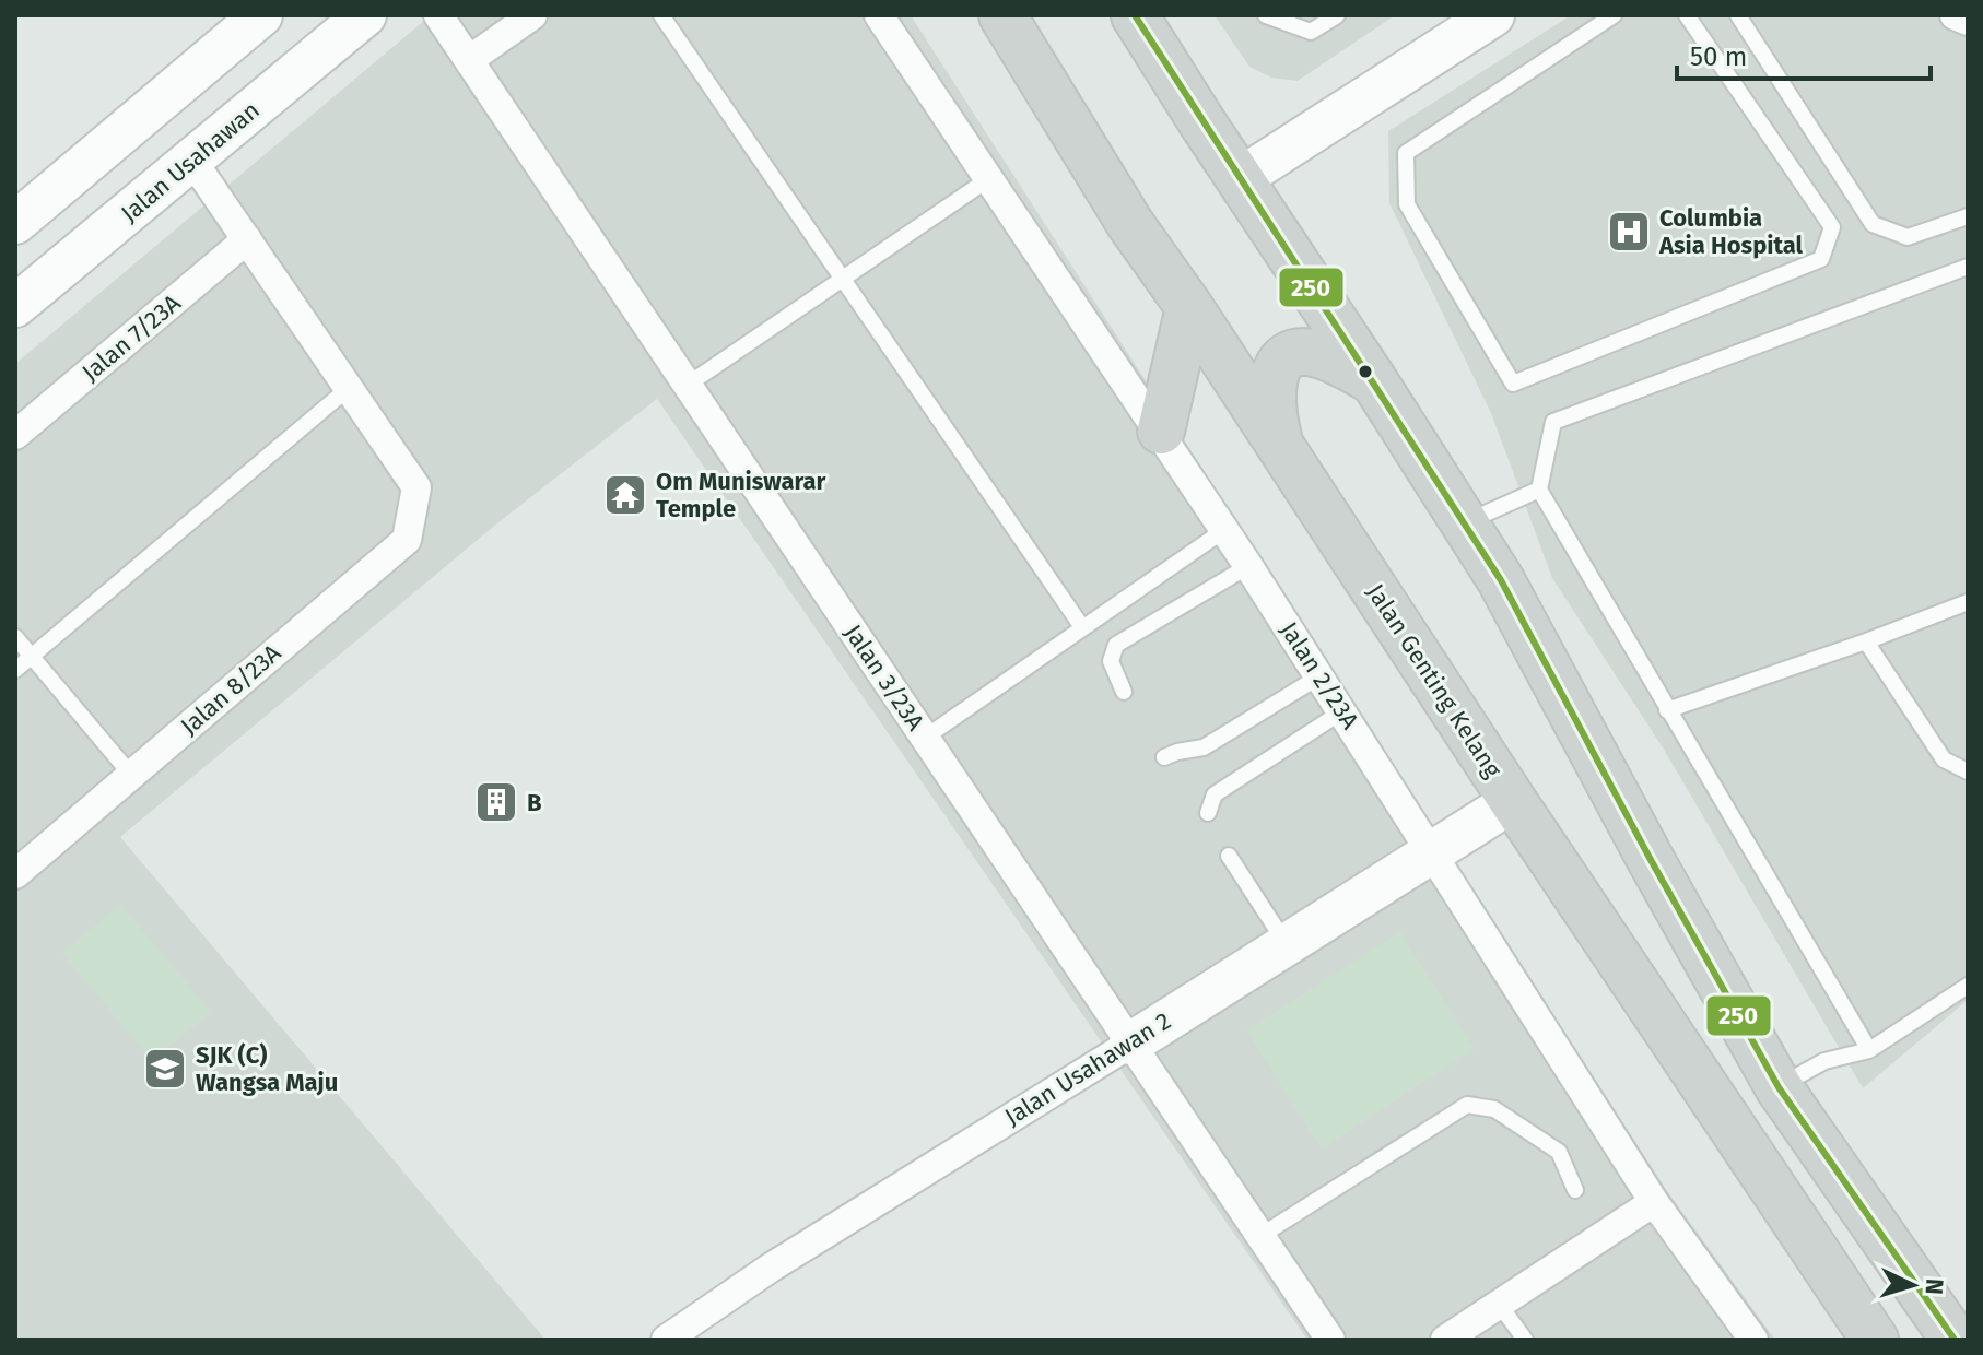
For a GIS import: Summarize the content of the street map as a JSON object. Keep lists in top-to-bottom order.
{
  "streets": {
    "main road": ["Jalan Genting Kelang"],
    "street": [
      "Jalan Usahawan",
      "Jalan 7/23A",
      "Jalan 2/23A",
      "Jalan 3/23A",
      "Jalan 8/23A",
      "Jalan Usahawan 2"
    ]
  },
  "crossings": [
    ["Jalan 2/23A", "Jalan Usahawan 2"],
    ["Jalan 3/23A", "Jalan Usahawan 2"],
    ["Jalan Genting Kelang", "Jalan Usahawan 2"]
  ],
  "places": {
    "hospital": ["Columbia Asia Hospital"],
    "temple": ["Om Muniswarar Temple"],
    "building": ["B"],
    "school or university": ["SJK (C) Wangsa Maju"]
  },
  "lines": ["transit line 250"],
  "scale_bar": "50 m",
  "north": "right"
}
